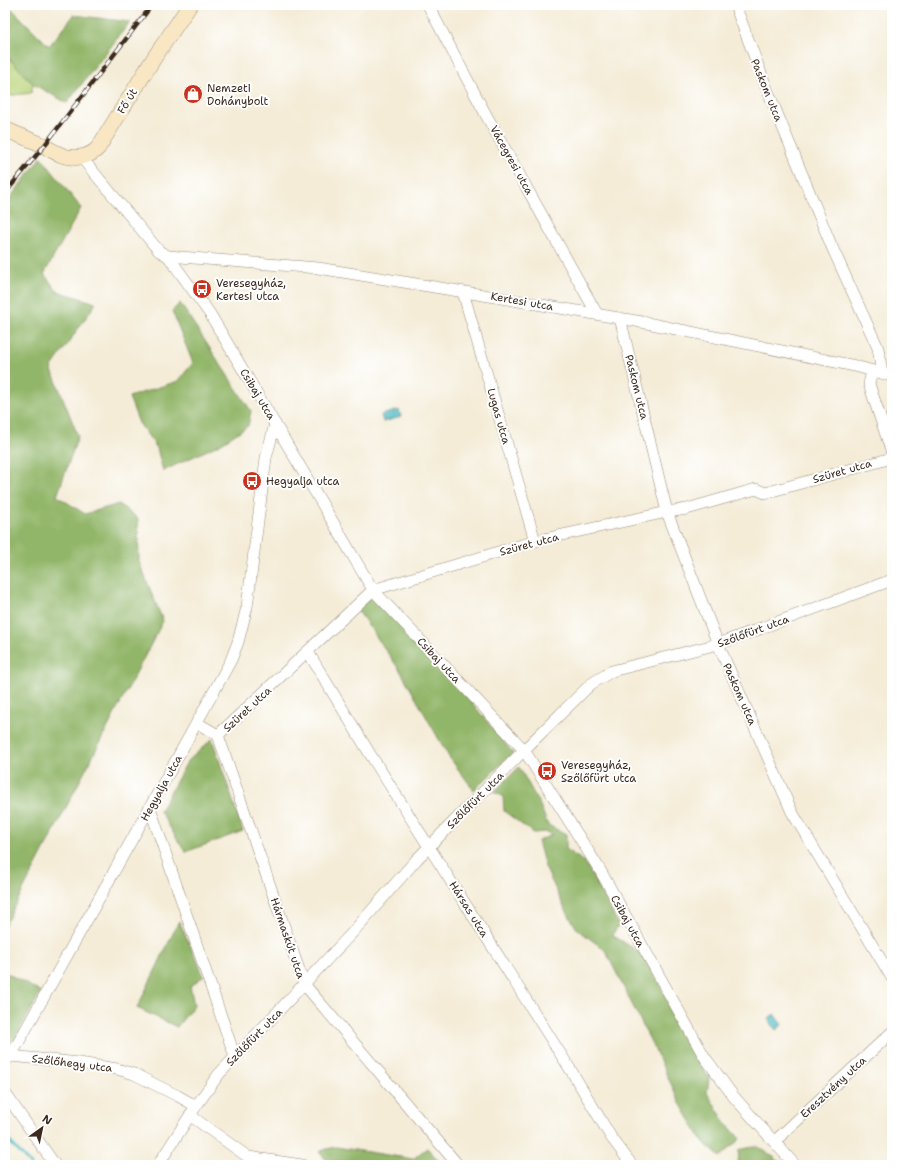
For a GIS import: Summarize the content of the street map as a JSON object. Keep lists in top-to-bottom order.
{
  "streets": {
    "main road": ["Fő út"],
    "street": [
      "Paskom utca",
      "Vácegresi utca",
      "Kertesi utca",
      "Csibaj utca",
      "Lugas utca",
      "Szüret utca",
      "Szőlőfürt utca",
      "Hegyalja utca",
      "Hársas utca",
      "Hármaskút utca",
      "Szőlőhegy utca",
      "Eresztvény utca"
    ]
  },
  "crossings": [
    ["Paskom utca", "Kertesi utca"],
    ["Paskom utca", "Szüret utca"],
    ["Paskom utca", "Szőlőfürt utca"],
    ["Fő út", "Csibaj utca"],
    ["Vácegresi utca", "Kertesi utca"],
    ["Kertesi utca", "Csibaj utca"],
    ["Kertesi utca", "Lugas utca"],
    ["Csibaj utca", "Szüret utca"],
    ["Csibaj utca", "Szőlőfürt utca"],
    ["Csibaj utca", "Hegyalja utca"],
    ["Csibaj utca", "Eresztvény utca"],
    ["Lugas utca", "Szüret utca"],
    ["Szüret utca", "Hársas utca"],
    ["Szüret utca", "Hármaskút utca"],
    ["Szőlőfürt utca", "Hársas utca"],
    ["Szőlőfürt utca", "Hármaskút utca"],
    ["Szőlőfürt utca", "Szőlőhegy utca"],
    ["Hegyalja utca", "Szőlőhegy utca"]
  ],
  "places": {
    "shop": ["Nemzeti Dohánybolt"],
    "bus stop": ["Veresegyház, Kertesi utca", "Hegyalja utca", "Veresegyház, Szőlőfürt utca"]
  },
  "north": "top right"
}
